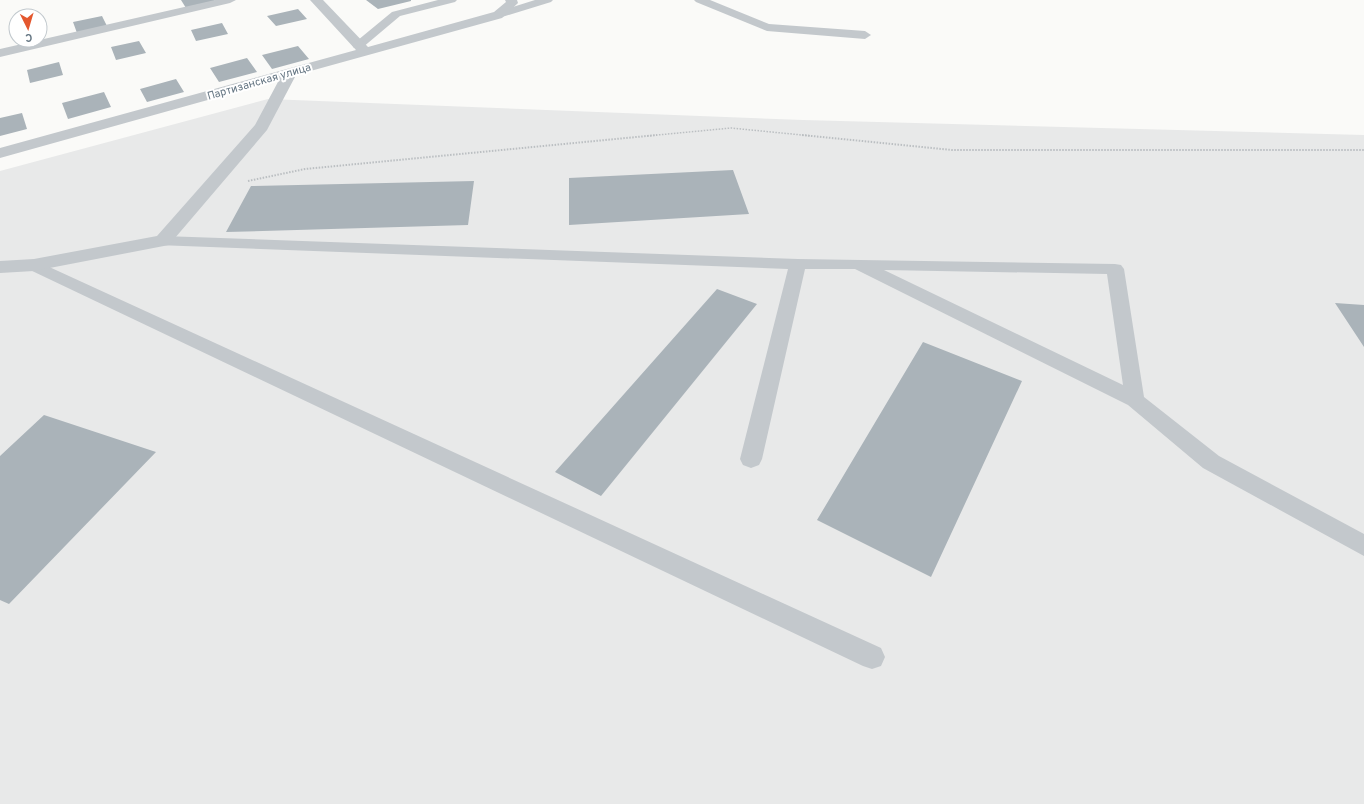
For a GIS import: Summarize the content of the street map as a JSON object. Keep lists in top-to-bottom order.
{
  "streets": {
    "street": ["Партизанская улица"]
  },
  "north": "bottom"
}
